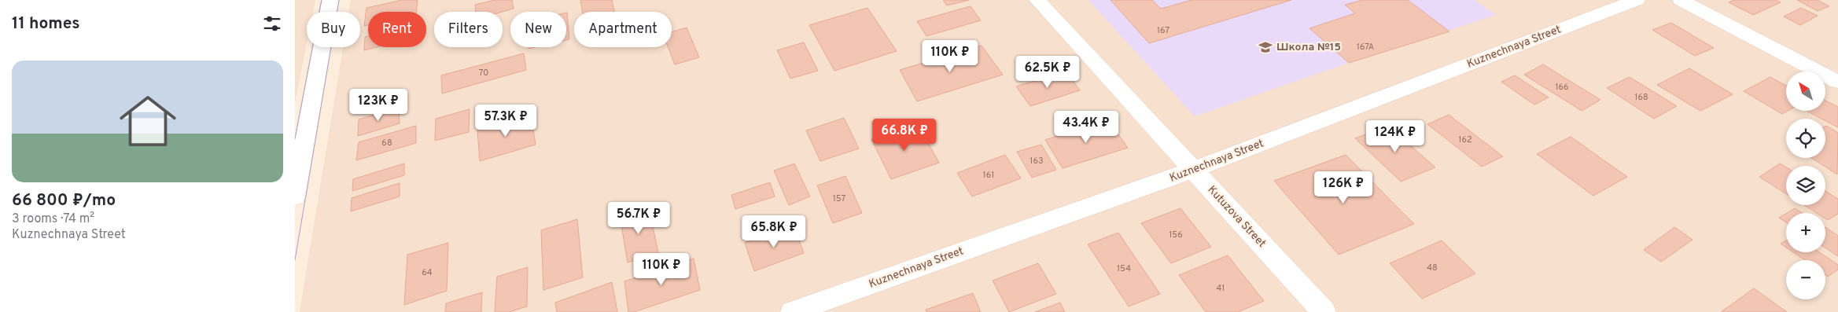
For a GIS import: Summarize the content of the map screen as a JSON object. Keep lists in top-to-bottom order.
{
  "streets": {
    "street": ["Kuznechnaya Street", "Kutuzova Street"]
  },
  "crossings": [
    ["Kuznechnaya Street", "Kutuzova Street"]
  ],
  "places": {
    "school or university": ["Школа №15"]
  },
  "house_numbers": [
    "167",
    "167А",
    "70",
    "166",
    "168",
    "162",
    "68",
    "163",
    "161",
    "157",
    "156",
    "48",
    "154",
    "64",
    "41"
  ],
  "north": "top left",
  "page": {
    "heading": "11 homes",
    "chip": [
      "Buy",
      "Rent",
      "Filters",
      "New",
      "Apartment"
    ],
    "price": [
      "110K ₽",
      "62.5K ₽",
      "123K ₽",
      "57.3K ₽",
      "43.4K ₽",
      "66.8K ₽",
      "124K ₽",
      "126K ₽",
      "56.7K ₽",
      "65.8K ₽",
      "110K ₽"
    ],
    "list": [
      {
        "name": "66 800 ₽/mo",
        "note": "3 rooms · 74 m² · Kuznechnaya Street"
      }
    ],
    "map_buttons": ["+", "−"]
  }
}
